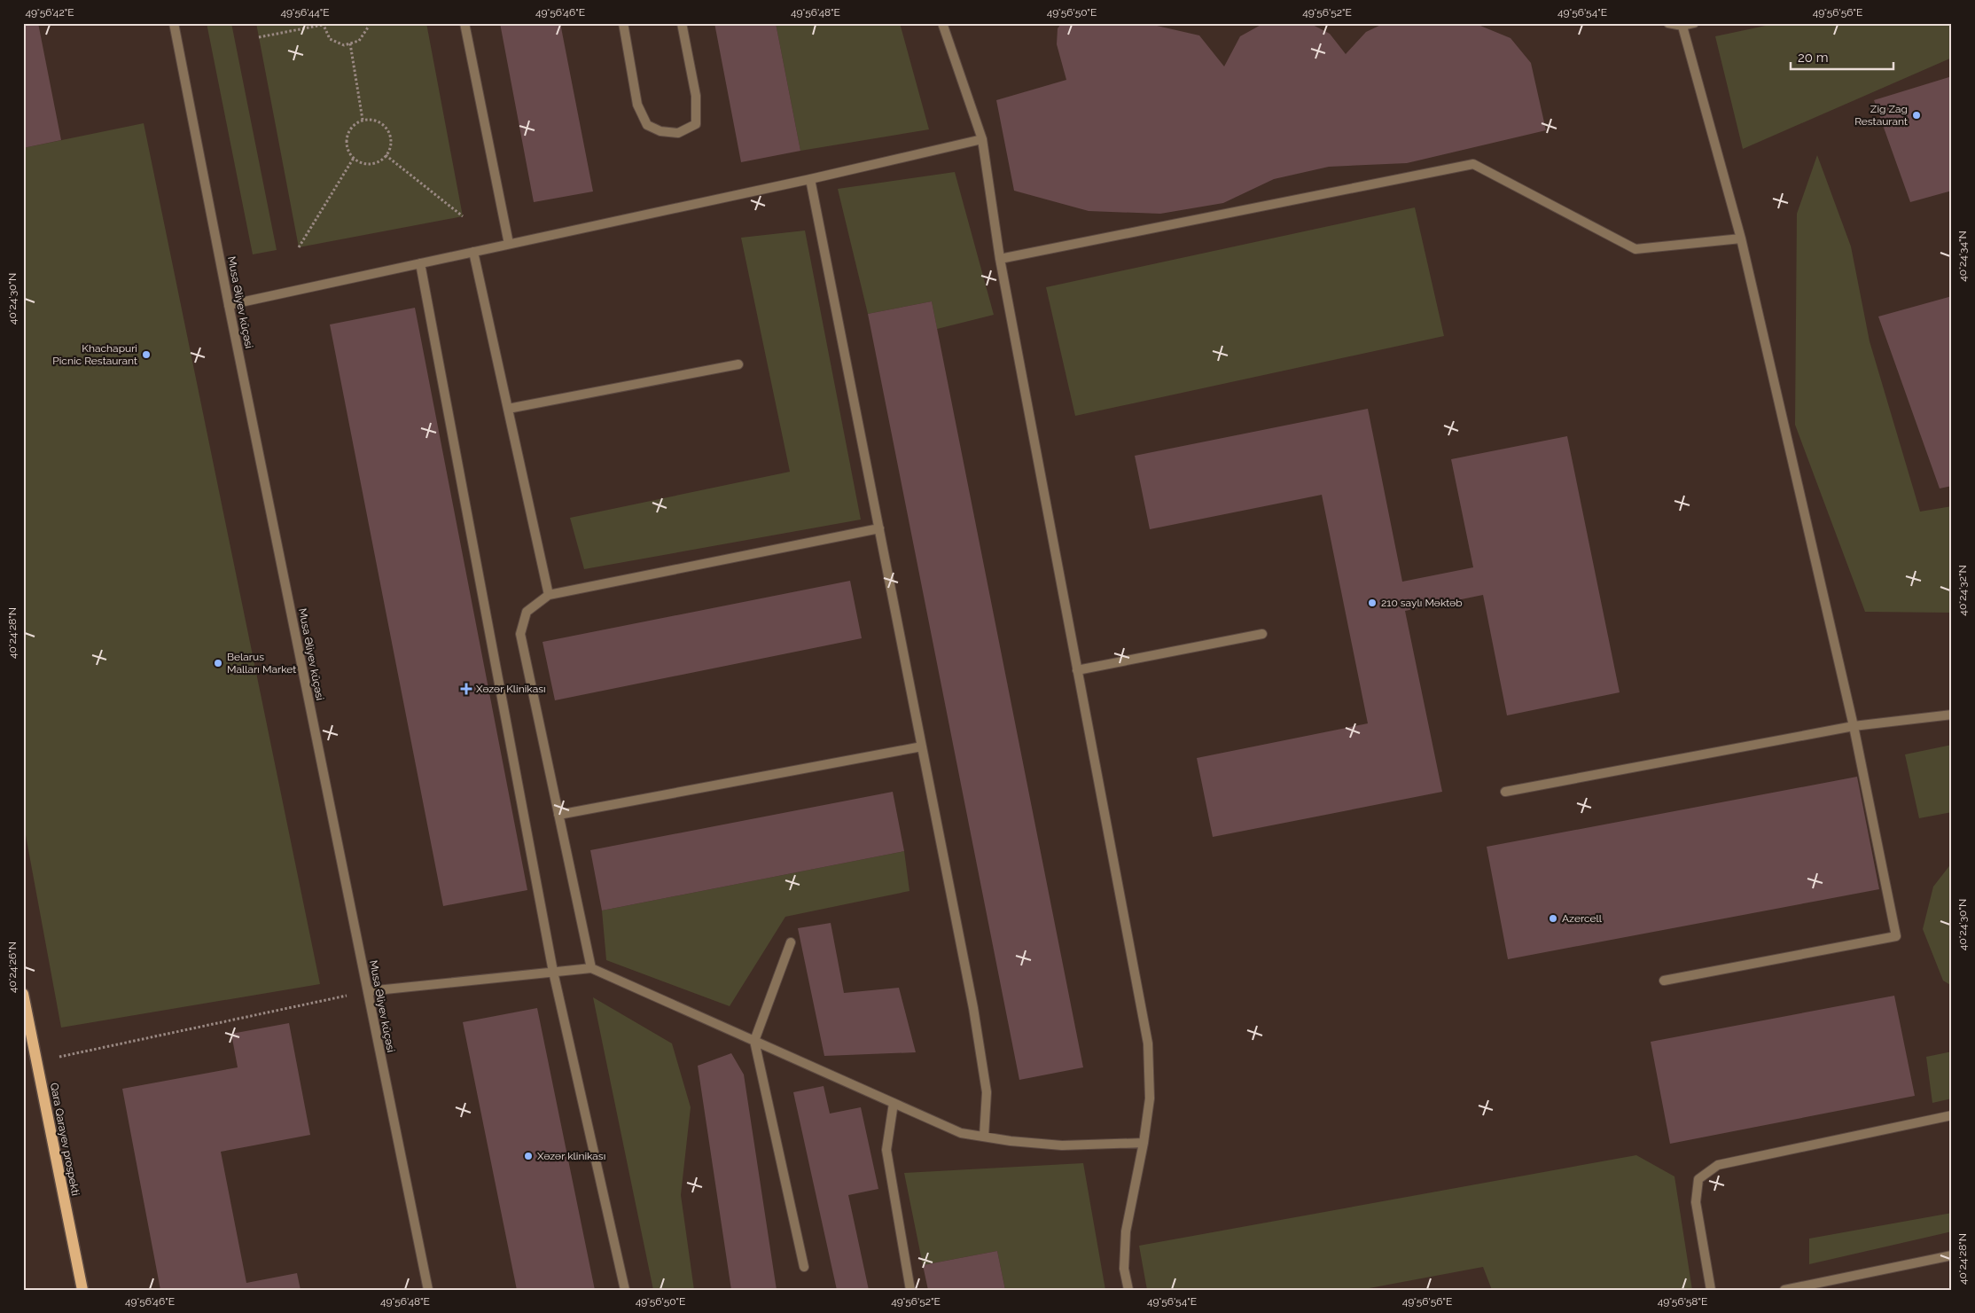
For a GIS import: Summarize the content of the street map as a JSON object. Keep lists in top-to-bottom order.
{
  "streets": {
    "main road": ["Qara Qarayev prospekti"],
    "street": ["Musa Əliyev küçəsi"]
  },
  "places": {
    "other": [
      "Zig Zag Restaurant",
      "Khachapuri Picnic Restaurant",
      "210 saylı Məktəb",
      "Belarus Malları Market",
      "Azercell",
      "Xəzər klinikası"
    ],
    "health": ["Xəzər Klinikası"]
  },
  "scale_bar": "20 m",
  "coordinates": [
    "49°56'42\"E",
    "49°56'44\"E",
    "49°56'46\"E",
    "49°56'48\"E",
    "49°56'50\"E",
    "49°56'52\"E",
    "49°56'54\"E",
    "49°56'56\"E",
    "40°24'34\"N",
    "40°24'30\"N",
    "40°24'32\"N",
    "40°24'28\"N",
    "40°24'26\"N",
    "49°56'58\"E"
  ]
}
